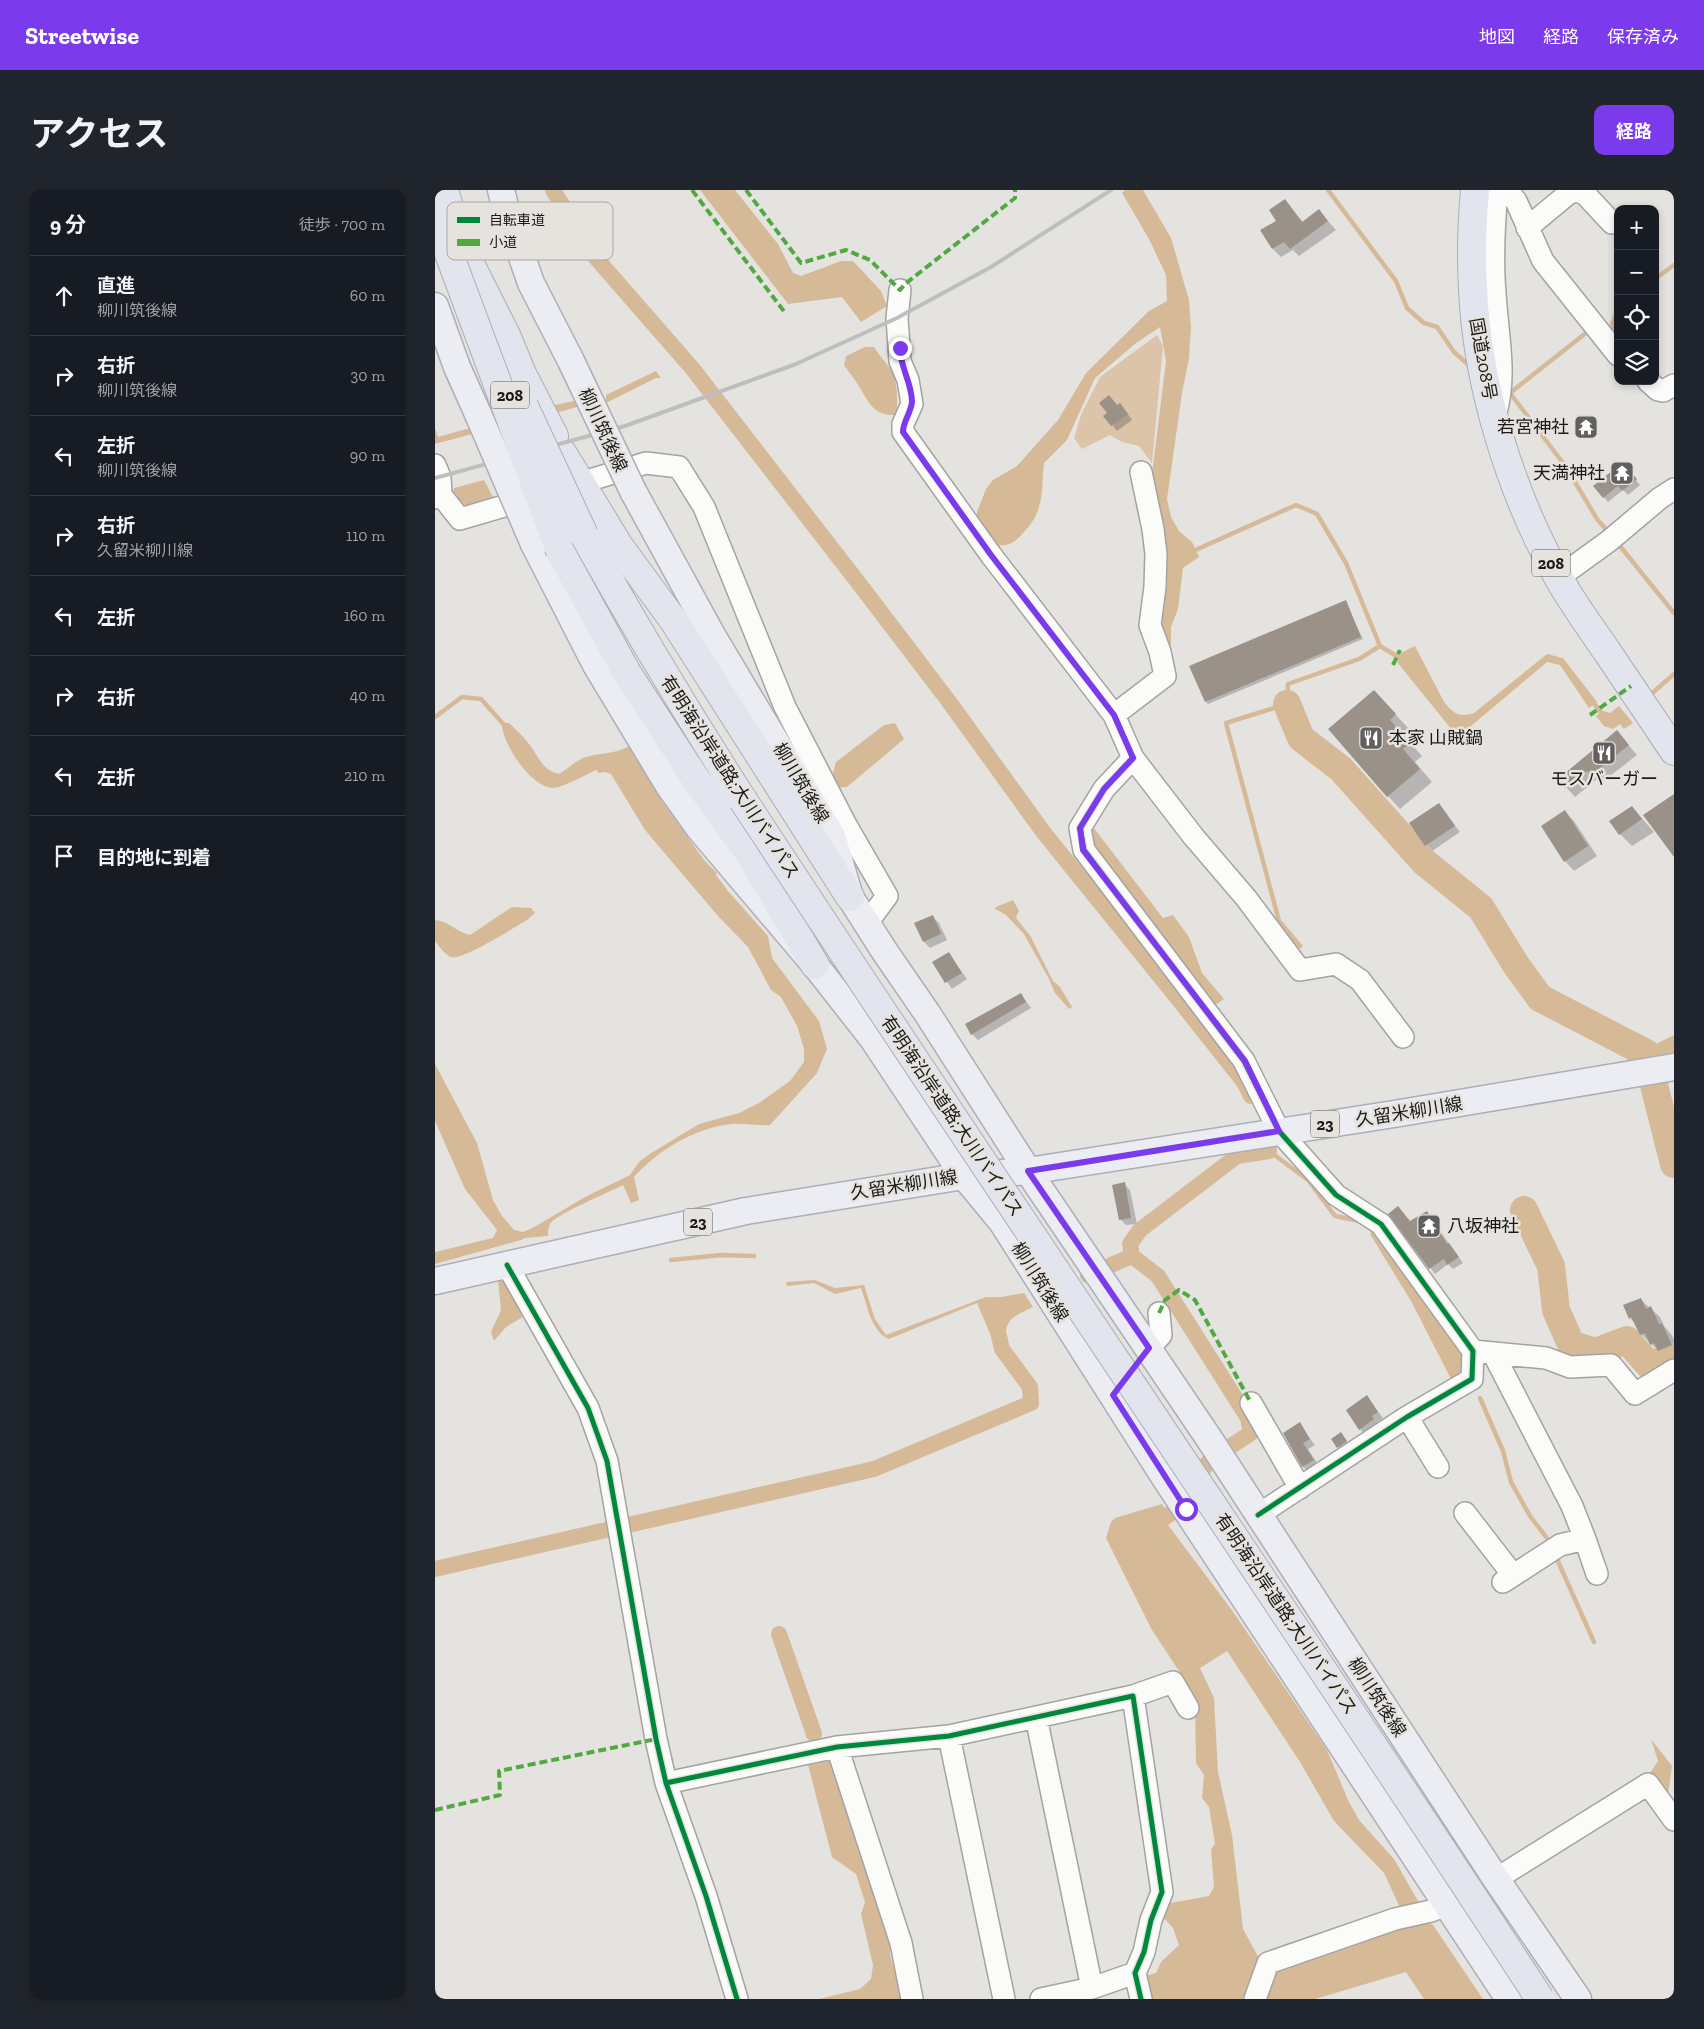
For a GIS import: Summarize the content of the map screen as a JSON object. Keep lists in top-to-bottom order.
{
  "streets": {
    "highway": ["国道208号", "208", "有明海沿岸道路;大川バイパス"],
    "main road": ["柳川筑後線", "久留米柳川線", "23"]
  },
  "crossings": [
    ["柳川筑後線", "久留米柳川線"]
  ],
  "places": {
    "temple": ["若宮神社", "天満神社", "八坂神社"],
    "restaurant": ["本家 山賊鍋", "モスバーガー"]
  },
  "legend": ["自転車道", "小道"],
  "page": {
    "header": "Streetwise",
    "nav": ["地図", "経路", "保存済み"],
    "title": "アクセス",
    "buttons": "経路",
    "heading": ["9 分", "徒歩 · 700 m"],
    "map_buttons": ["+", "−"],
    "list": [
      ["直進", "柳川筑後線", "60 m"],
      ["右折", "柳川筑後線", "30 m"],
      ["左折", "柳川筑後線", "90 m"],
      ["右折", "久留米柳川線", "110 m"],
      ["左折", "160 m"],
      ["右折", "40 m"],
      ["左折", "210 m"],
      "目的地に到着"
    ]
  }
}
